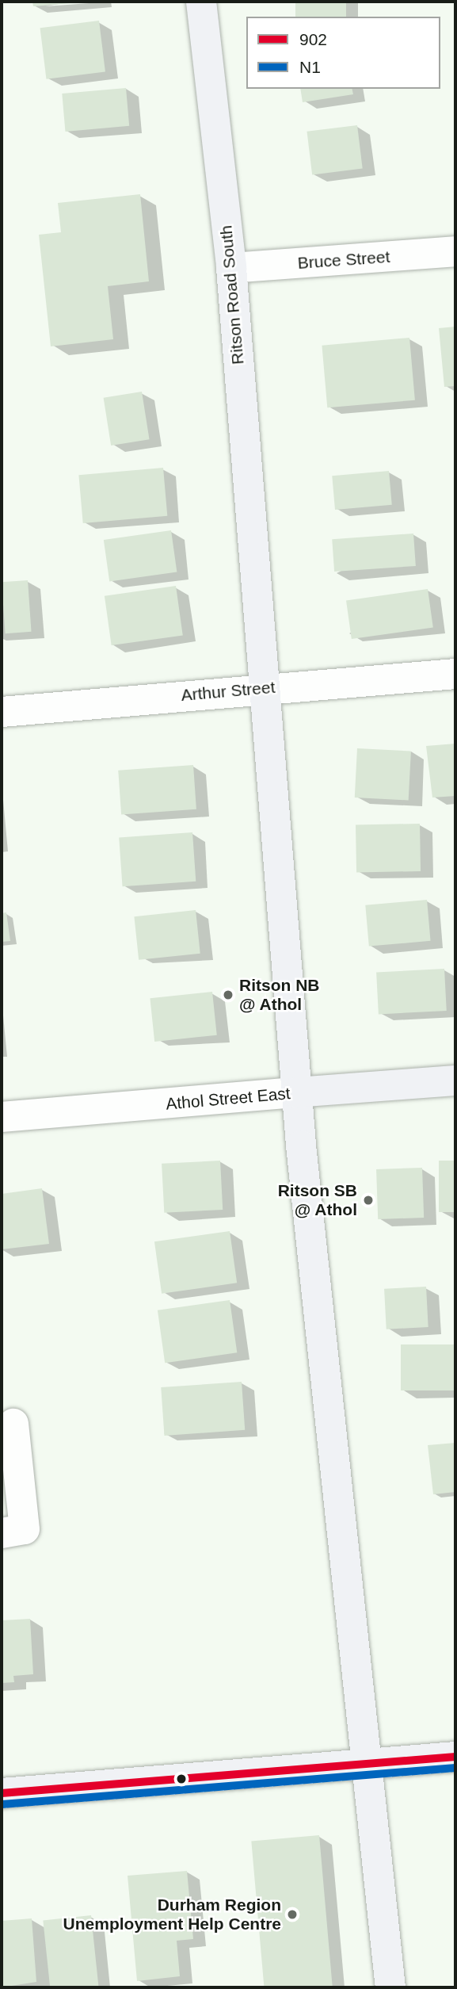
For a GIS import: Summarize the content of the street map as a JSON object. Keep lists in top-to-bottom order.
{
  "streets": {
    "main road": ["Ritson Road South", "Athol Street East"],
    "street": ["Bruce Street", "Arthur Street"]
  },
  "crossings": [
    ["Bruce Street", "Ritson Road South"],
    ["Ritson Road South", "Arthur Street"],
    ["Ritson Road South", "Athol Street East"]
  ],
  "places": ["Ritson NB @ Athol", "Ritson SB @ Athol", "Durham Region Unemployment Help Centre"],
  "lines": ["transit line 902", "transit line N1"],
  "legend": ["902", "N1"]
}
